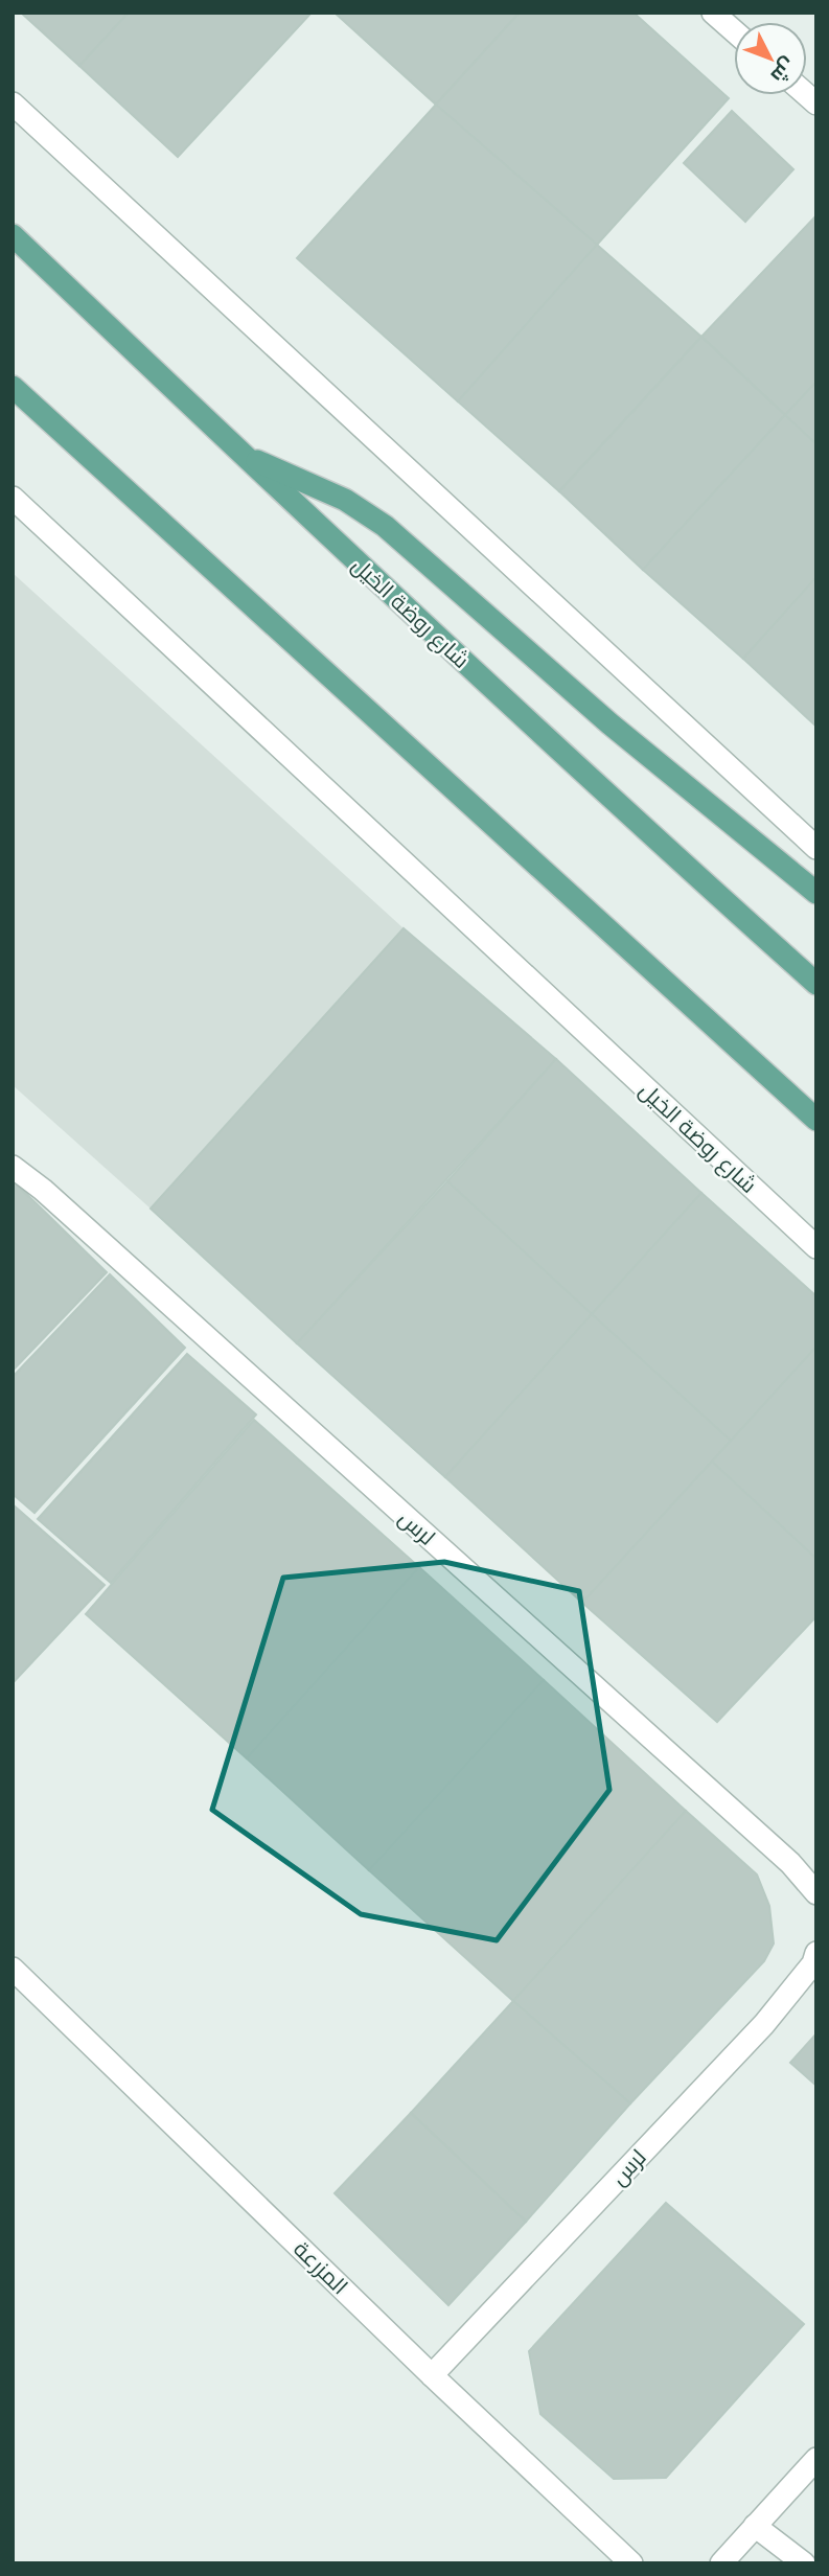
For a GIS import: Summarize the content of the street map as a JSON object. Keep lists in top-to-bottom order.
{
  "streets": {
    "main road": ["شارع روضة الخيل"],
    "street": ["لرس", "المزرعة"]
  },
  "crossings": [
    ["لرس", "المزرعة"]
  ],
  "north": "bottom right"
}
